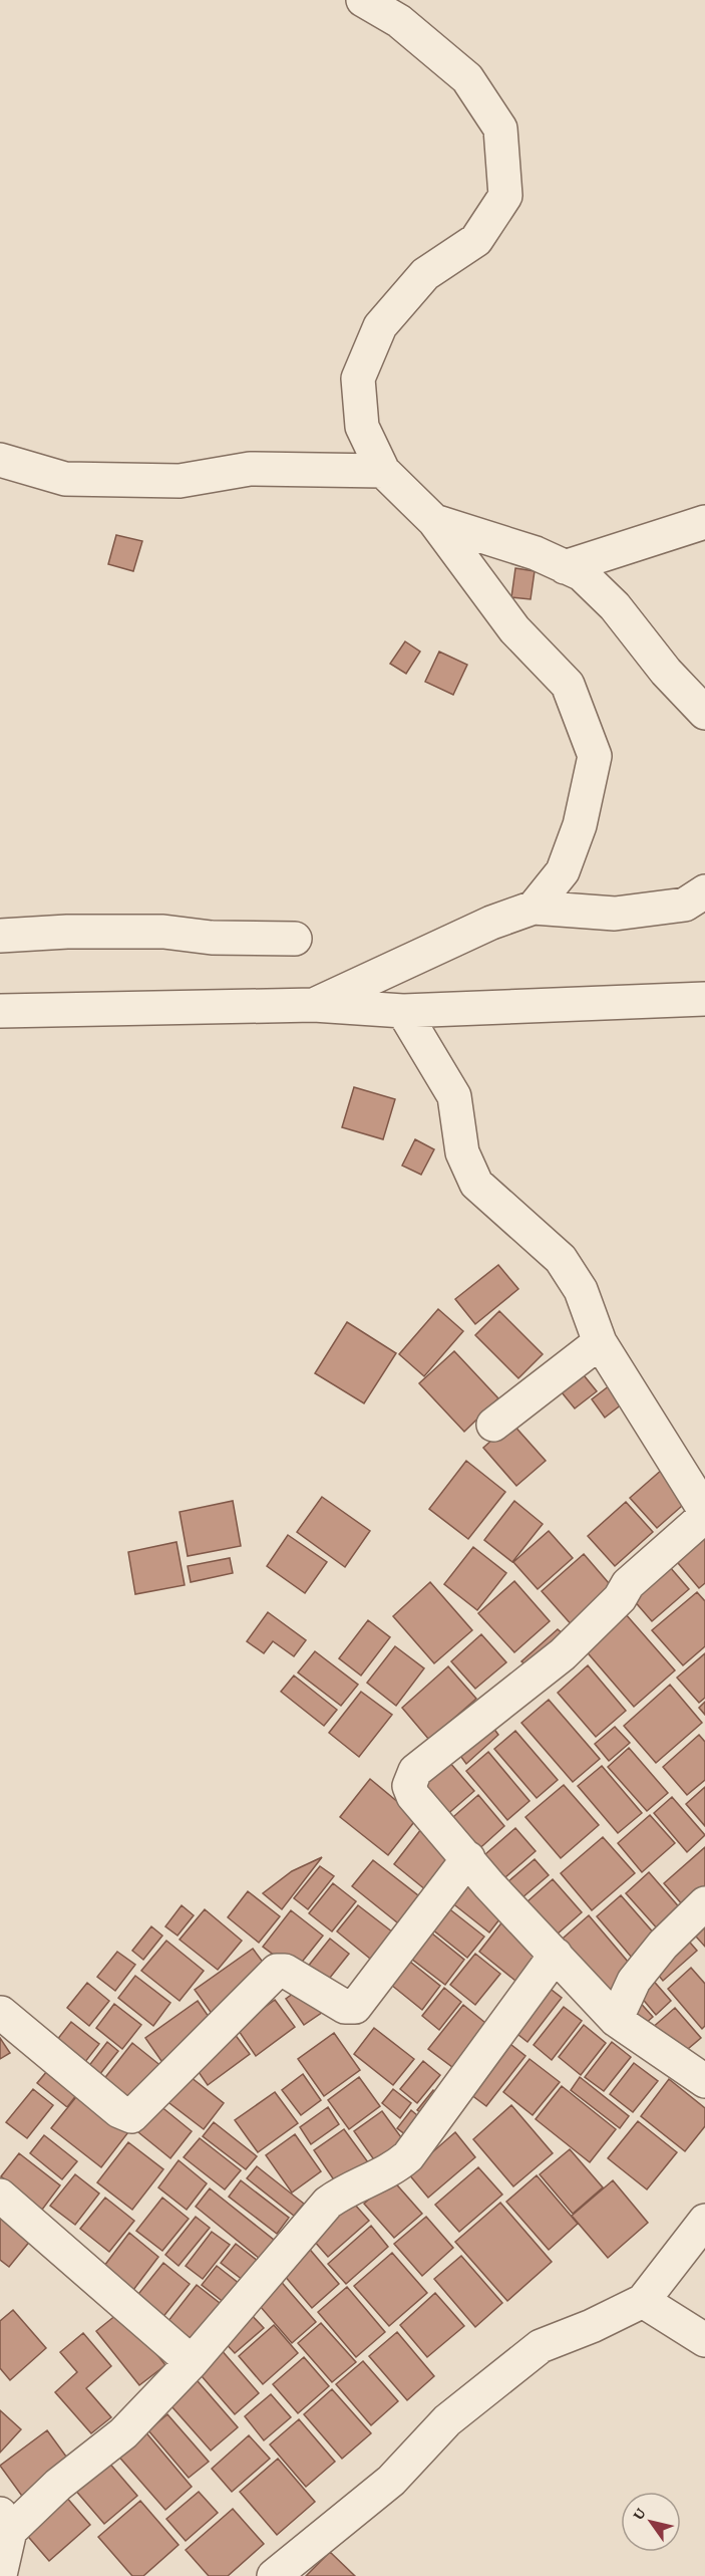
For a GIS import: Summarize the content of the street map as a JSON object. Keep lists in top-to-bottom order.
{
  "north": "top left"
}
